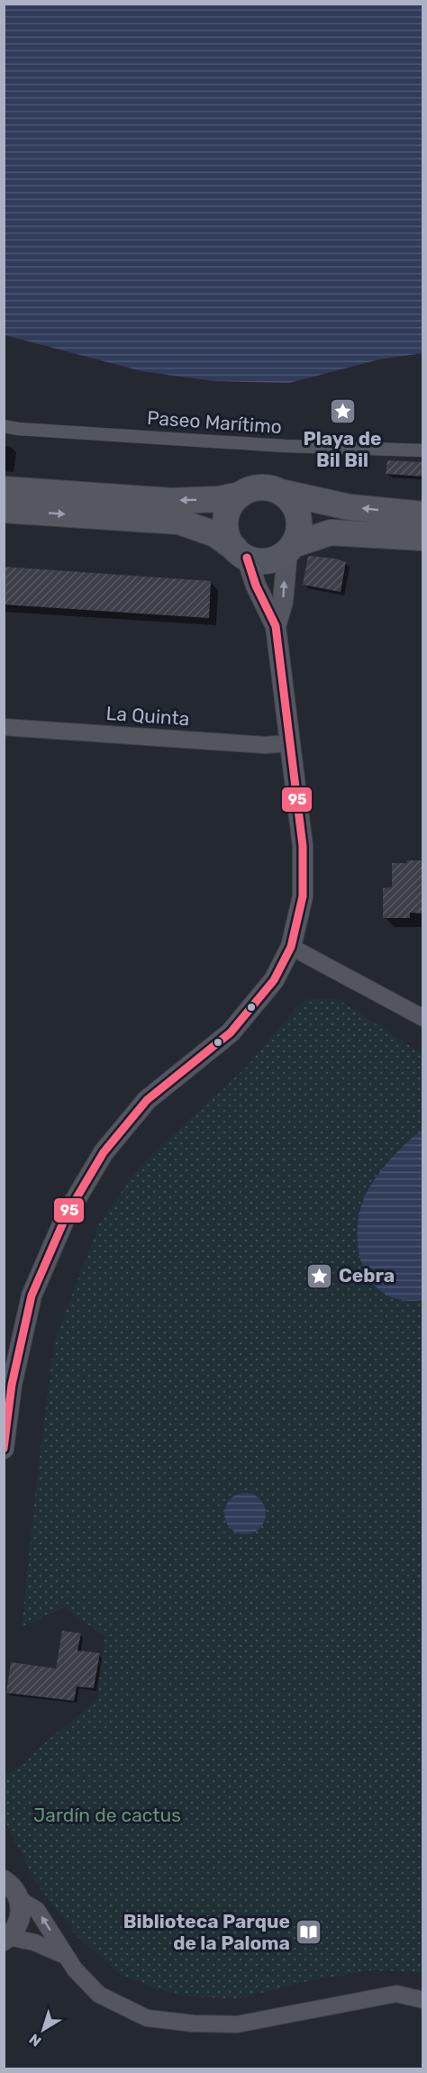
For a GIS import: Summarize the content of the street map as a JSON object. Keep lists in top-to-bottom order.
{
  "streets": {
    "street": ["Paseo Marítimo", "La Quinta"]
  },
  "parks": ["Jardín de cactus"],
  "places": {
    "place": ["Playa de Bil Bil", "Cebra"],
    "library": ["Biblioteca Parque de la Paloma"]
  },
  "lines": ["transit line 95"],
  "north": "bottom left"
}
